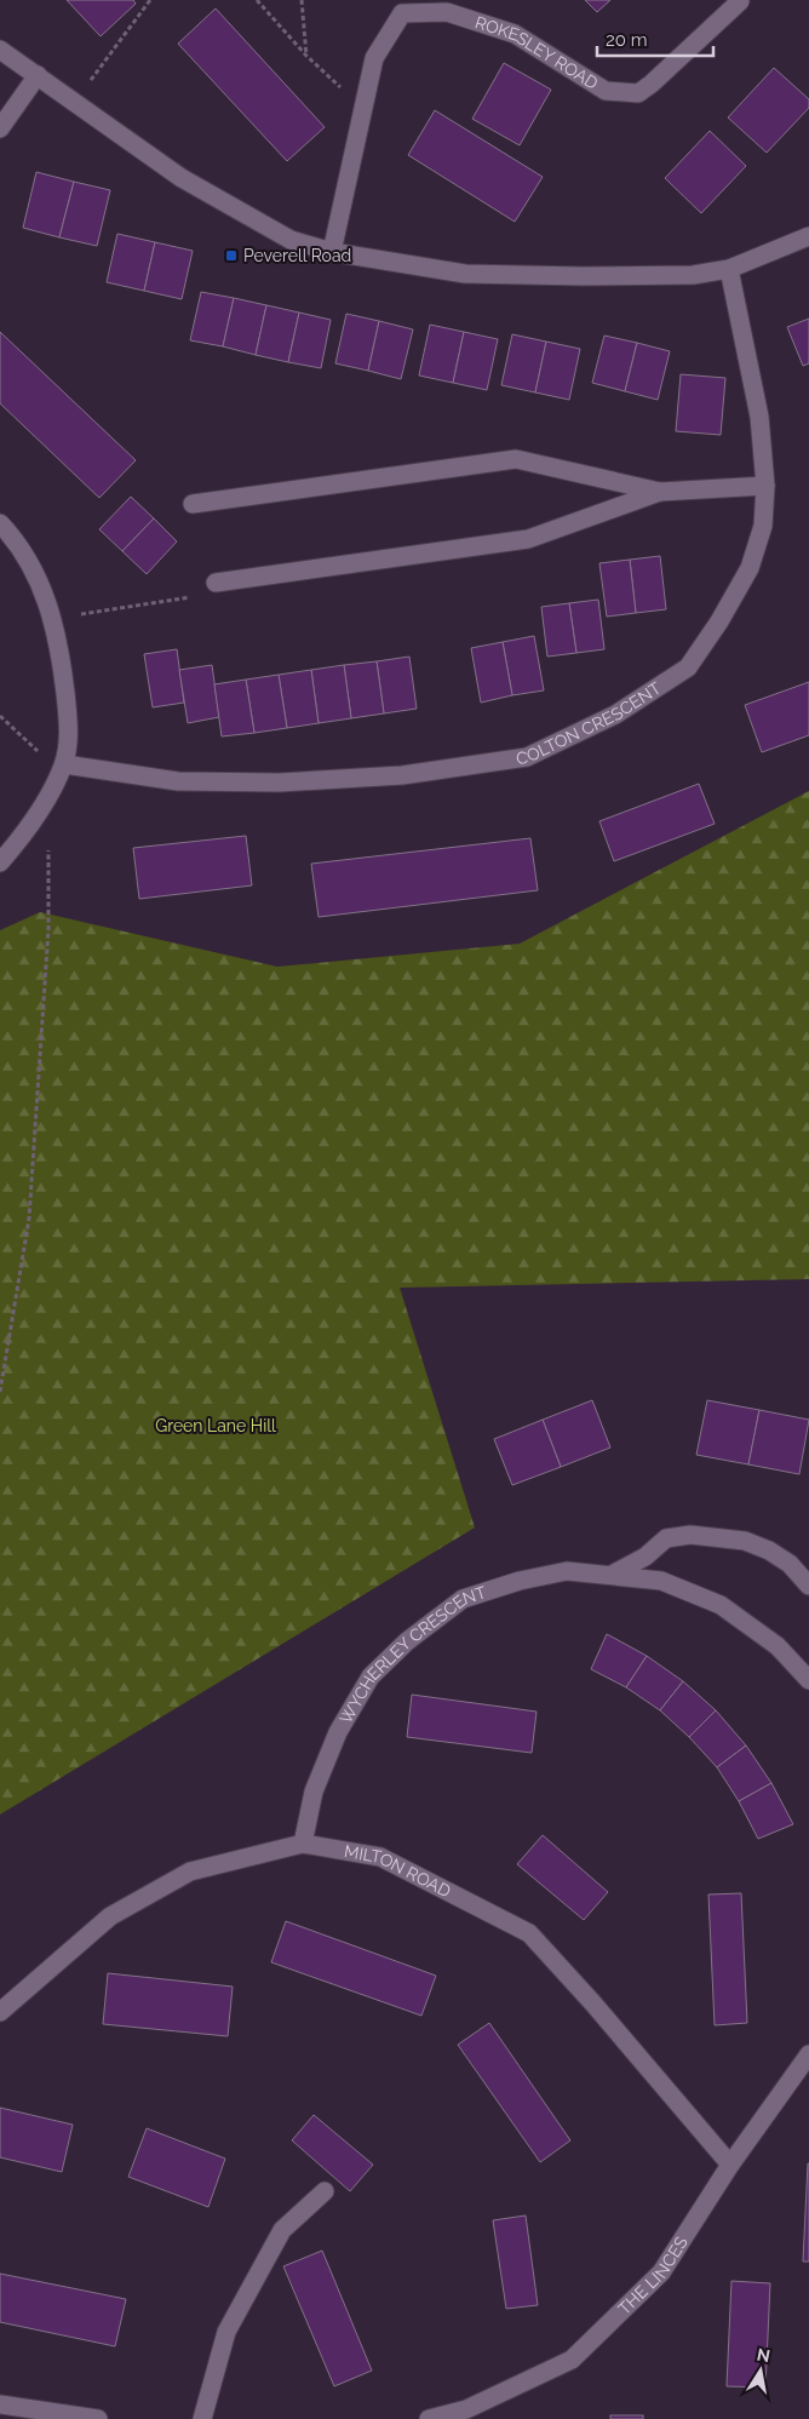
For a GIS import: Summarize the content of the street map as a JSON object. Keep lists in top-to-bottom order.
{
  "streets": {
    "street": [
      "ROKESLEY ROAD",
      "COLTON CRESCENT",
      "WYCHERLEY CRESCENT",
      "MILTON ROAD",
      "THE LINCES"
    ]
  },
  "crossings": [
    ["WYCHERLEY CRESCENT", "MILTON ROAD"],
    ["MILTON ROAD", "THE LINCES"]
  ],
  "parks": ["Green Lane Hill"],
  "places": {
    "transit": ["Peverell Road"]
  },
  "scale_bar": "20 m",
  "north": "top"
}
